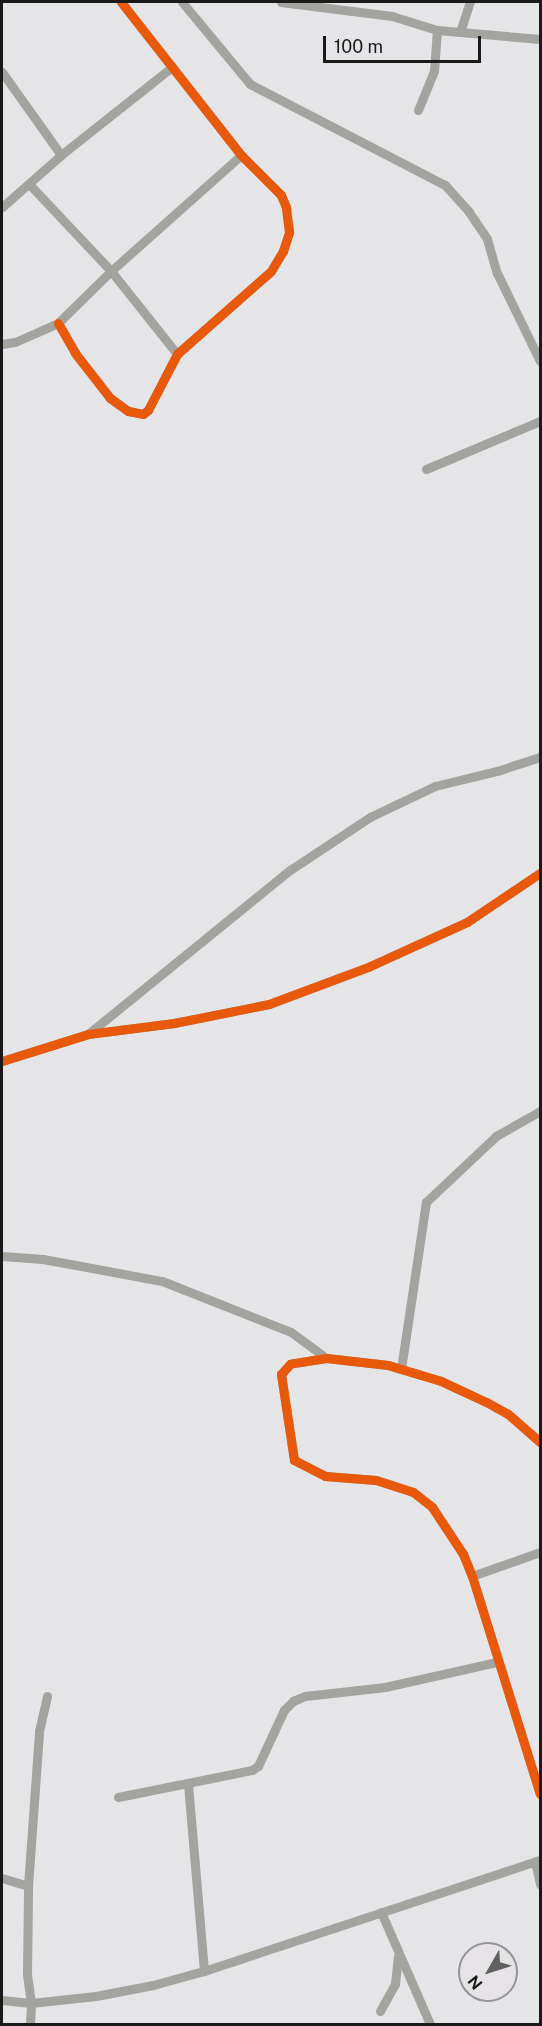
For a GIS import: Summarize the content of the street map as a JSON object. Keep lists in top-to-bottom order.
{
  "scale_bar": "100 m",
  "north": "bottom left"
}
